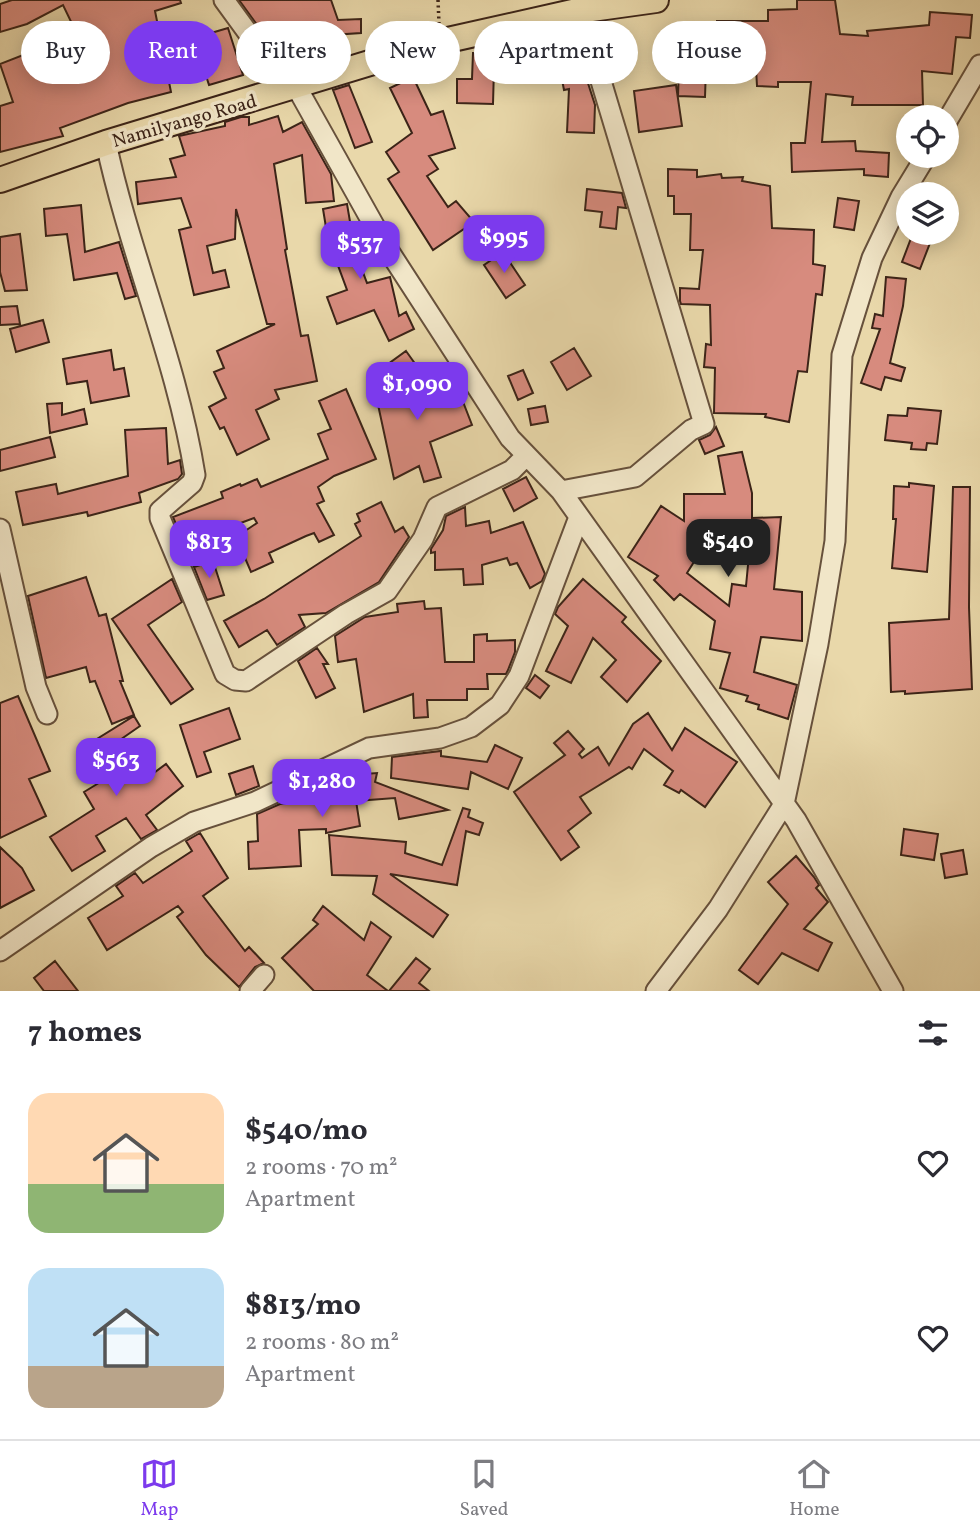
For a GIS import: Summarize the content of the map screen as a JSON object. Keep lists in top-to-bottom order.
{
  "streets": {
    "main road": ["Namilyango Road"]
  },
  "page": {
    "chip": [
      "Buy",
      "Rent",
      "Filters",
      "New",
      "Apartment",
      "House"
    ],
    "price": [
      "$995",
      "$537",
      "$1,090",
      "$540",
      "$813",
      "$563",
      "$1,280"
    ],
    "heading": "7 homes",
    "list": [
      {
        "name": "$540/mo",
        "note": "2 rooms · 70 m² · Apartment"
      },
      {
        "name": "$813/mo",
        "note": "2 rooms · 80 m² · Apartment"
      }
    ],
    "tabs": ["Map", "Saved", "Home"]
  }
}
